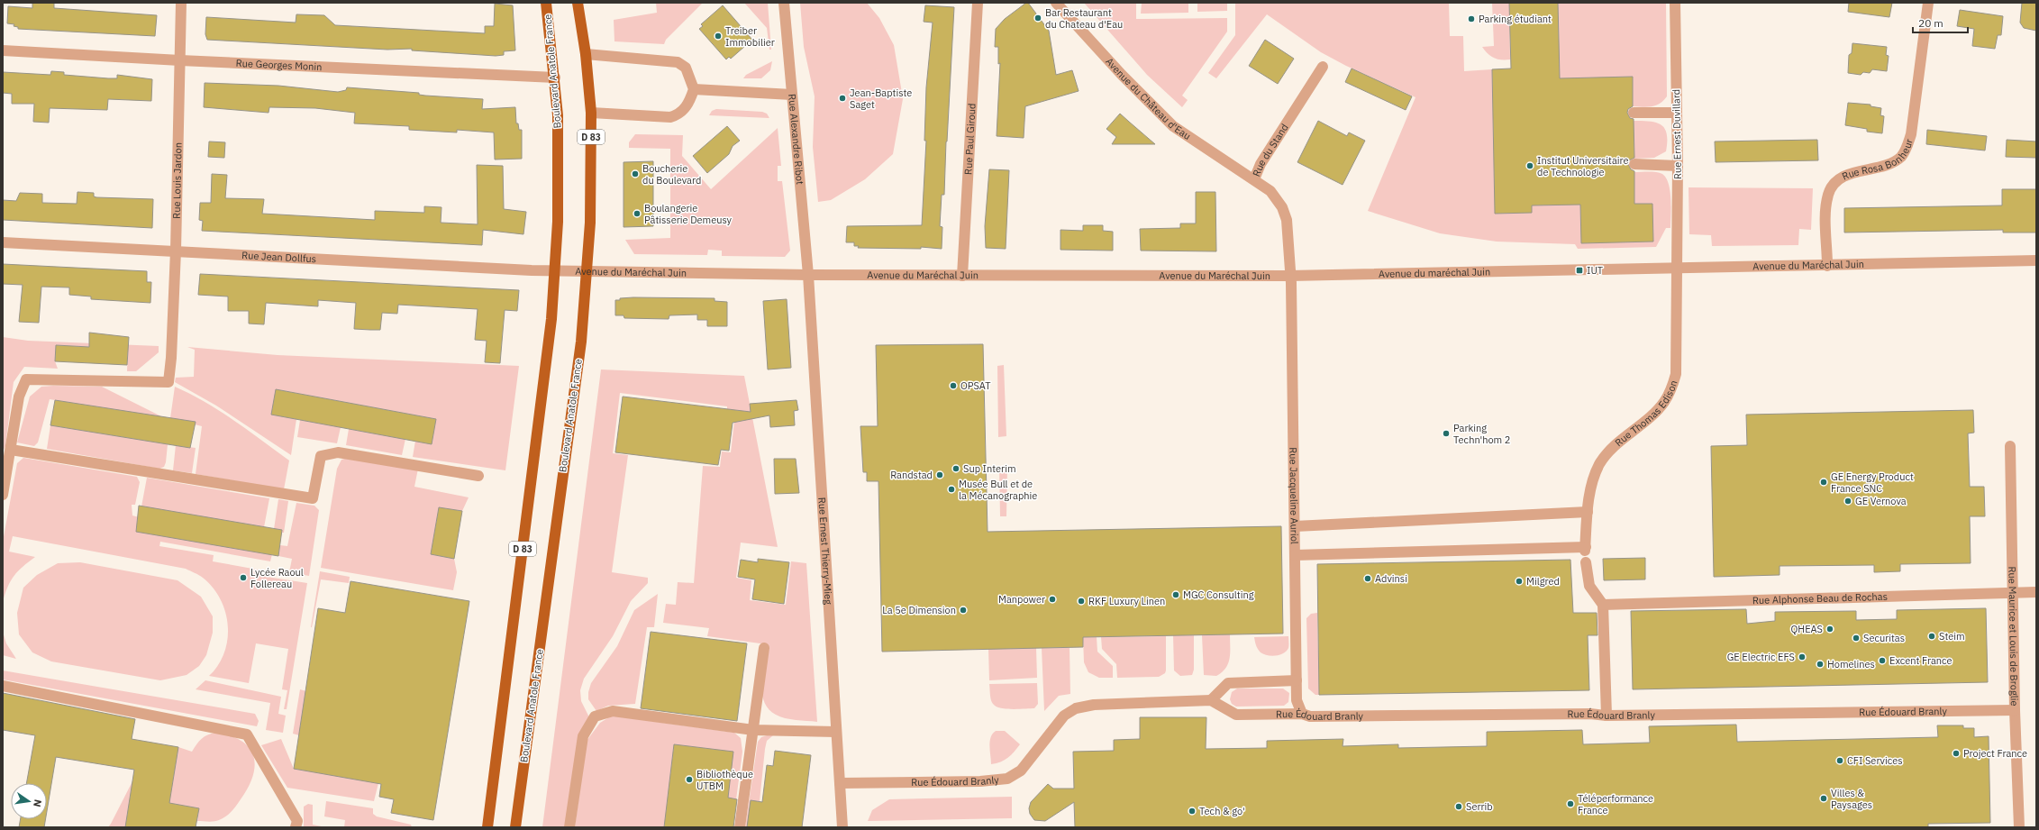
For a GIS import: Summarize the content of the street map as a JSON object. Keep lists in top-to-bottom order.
{
  "streets": {
    "main road": ["Boulevard Anatole France", "D 83"],
    "street": [
      "Rue Georges Monin",
      "Avenue du Château d'Eau",
      "Rue Ernest Duvillard",
      "Rue Alexandre Ribot",
      "Rue Paul Giroud",
      "Rue du Stand",
      "Rue Rosa Bonheur",
      "Rue Louis Jardon",
      "Rue Jean Dollfus",
      "Avenue du Maréchal Juin",
      "Avenue du maréchal Juin",
      "Rue Thomas Edison",
      "Rue Jacqueline Auriol",
      "Rue Ernest Thierry-Mieg",
      "Rue Alphonse Beau de Rochas",
      "Rue Maurice et Louis de Broglie",
      "Rue Édouard Branly"
    ]
  },
  "crossings": [
    ["Rue Georges Monin", "Boulevard Anatole France"],
    ["Rue Georges Monin", "Rue Louis Jardon"],
    ["Boulevard Anatole France", "Rue Jean Dollfus"],
    ["Boulevard Anatole France", "Avenue du Maréchal Juin"],
    ["Avenue du Château d'Eau", "Rue du Stand"],
    ["Rue Ernest Duvillard", "Avenue du Maréchal Juin"],
    ["Rue Ernest Duvillard", "Rue Thomas Edison"],
    ["Rue Alexandre Ribot", "Avenue du Maréchal Juin"],
    ["Rue Alexandre Ribot", "Rue Ernest Thierry-Mieg"],
    ["Rue Paul Giroud", "Avenue du Maréchal Juin"],
    ["Rue du Stand", "Avenue du Maréchal Juin"],
    ["Rue du Stand", "Avenue du maréchal Juin"],
    ["Rue du Stand", "Rue Jacqueline Auriol"],
    ["Rue Rosa Bonheur", "Avenue du Maréchal Juin"],
    ["Rue Louis Jardon", "Rue Jean Dollfus"],
    ["Rue Jean Dollfus", "Avenue du Maréchal Juin"],
    ["Avenue du Maréchal Juin", "Avenue du maréchal Juin"],
    ["Avenue du Maréchal Juin", "Rue Thomas Edison"],
    ["Avenue du Maréchal Juin", "Rue Jacqueline Auriol"],
    ["Avenue du Maréchal Juin", "Rue Ernest Thierry-Mieg"],
    ["Avenue du maréchal Juin", "Rue Jacqueline Auriol"],
    ["Rue Thomas Edison", "Rue Jacqueline Auriol"],
    ["Rue Jacqueline Auriol", "Rue Édouard Branly"],
    ["Rue Ernest Thierry-Mieg", "Rue Édouard Branly"],
    ["Rue Alphonse Beau de Rochas", "Rue Maurice et Louis de Broglie"],
    ["Rue Maurice et Louis de Broglie", "Rue Édouard Branly"]
  ],
  "places": {
    "other": [
      "Bar Restaurant du Chateau d'Eau",
      "Parking étudiant",
      "Treiber Immobilier",
      "Jean-Baptiste Saget",
      "Institut Universitaire de Technologie",
      "Boucherie du Boulevard",
      "Boulangerie Pâtisserie Demeusy",
      "OPSAT",
      "Parking Techn'hom 2",
      "Sup Interim",
      "Randstad",
      "GE Energy Product France SNC",
      "Musée Bull et de la Mécanographie",
      "GE Vernova",
      "Lycée Raoul Follereau",
      "Advinsi",
      "Milgred",
      "MGC Consulting",
      "Manpower",
      "RKF Luxury Linen",
      "La 5e Dimension",
      "QHEAS",
      "Steim",
      "Securitas",
      "GE Electric EFS",
      "Excent France",
      "Homelines",
      "Project France",
      "CFI Services",
      "Bibliothèque UTBM",
      "Villes & Paysages",
      "Téléperformance France",
      "Serrib",
      "Tech & go'"
    ],
    "transit": ["IUT"]
  },
  "scale_bar": "20 m",
  "north": "right"
}
